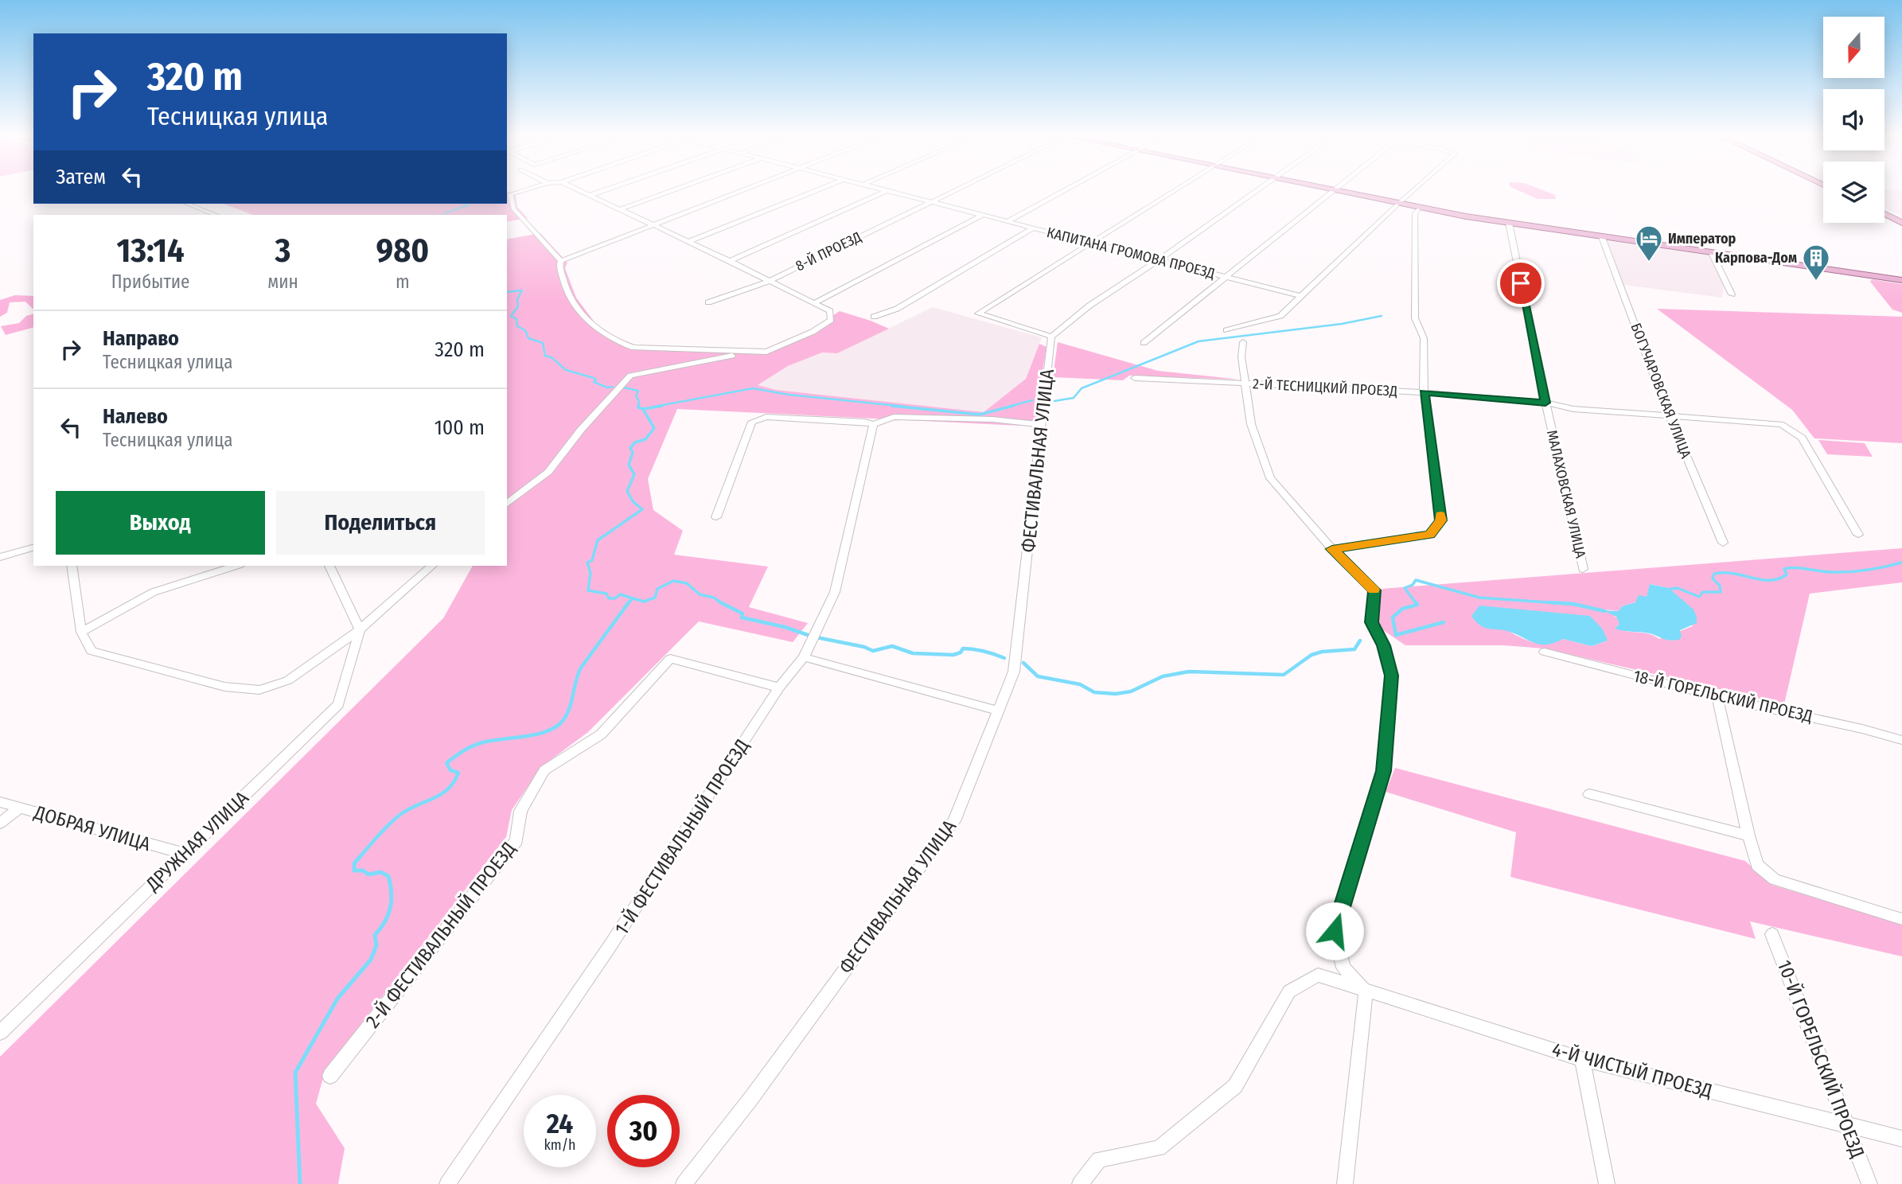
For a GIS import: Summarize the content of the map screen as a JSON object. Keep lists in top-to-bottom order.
{
  "streets": {
    "street": [
      "8-Й ПРОЕЗД",
      "КАПИТАНА ГРОМОВА ПРОЕЗД",
      "2-Й ТЕСНИЦКИЙ ПРОЕЗД",
      "БОГУЧАРОВСКАЯ УЛИЦА",
      "ФЕСТИВАЛЬНАЯ УЛИЦА",
      "МАЛАХОВСКАЯ УЛИЦА",
      "18-Й ГОРЕЛЬСКИЙ ПРОЕЗД",
      "ДОБРАЯ УЛИЦА",
      "1-Й ФЕСТИВАЛЬНЫЙ ПРОЕЗД",
      "ДРУЖНАЯ УЛИЦА",
      "2-Й ФЕСТИВАЛЬНЫЙ ПРОЕЗД",
      "10-Й ГОРЕЛЬСКИЙ ПРОЕЗД",
      "4-Й ЧИСТЫЙ ПРОЕЗД"
    ]
  },
  "crossings": [
    ["8-Й ПРОЕЗД", "КАПИТАНА ГРОМОВА ПРОЕЗД"],
    ["2-Й ТЕСНИЦКИЙ ПРОЕЗД", "БОГУЧАРОВСКАЯ УЛИЦА"],
    ["2-Й ТЕСНИЦКИЙ ПРОЕЗД", "МАЛАХОВСКАЯ УЛИЦА"],
    ["ДОБРАЯ УЛИЦА", "ДРУЖНАЯ УЛИЦА"],
    ["1-Й ФЕСТИВАЛЬНЫЙ ПРОЕЗД", "2-Й ФЕСТИВАЛЬНЫЙ ПРОЕЗД"],
    ["10-Й ГОРЕЛЬСКИЙ ПРОЕЗД", "4-Й ЧИСТЫЙ ПРОЕЗД"]
  ],
  "places": {
    "hotel": ["Император"],
    "building": ["Карпова-Дом"]
  },
  "north": "bottom",
  "page": {
    "turn": ["320 m", "Тесницкая улица"],
    "then": "Затем",
    "eta": [
      "13:14",
      "Прибытие",
      "3",
      "мин",
      "980",
      "m"
    ],
    "list": [
      {
        "name": "Направо",
        "note": "Тесницкая улица",
        "value": "320 m"
      },
      {
        "name": "Налево",
        "note": "Тесницкая улица",
        "value": "100 m"
      }
    ],
    "buttons": ["Выход", "Поделиться"],
    "speed": "24 km/h",
    "limit": "30"
  }
}
